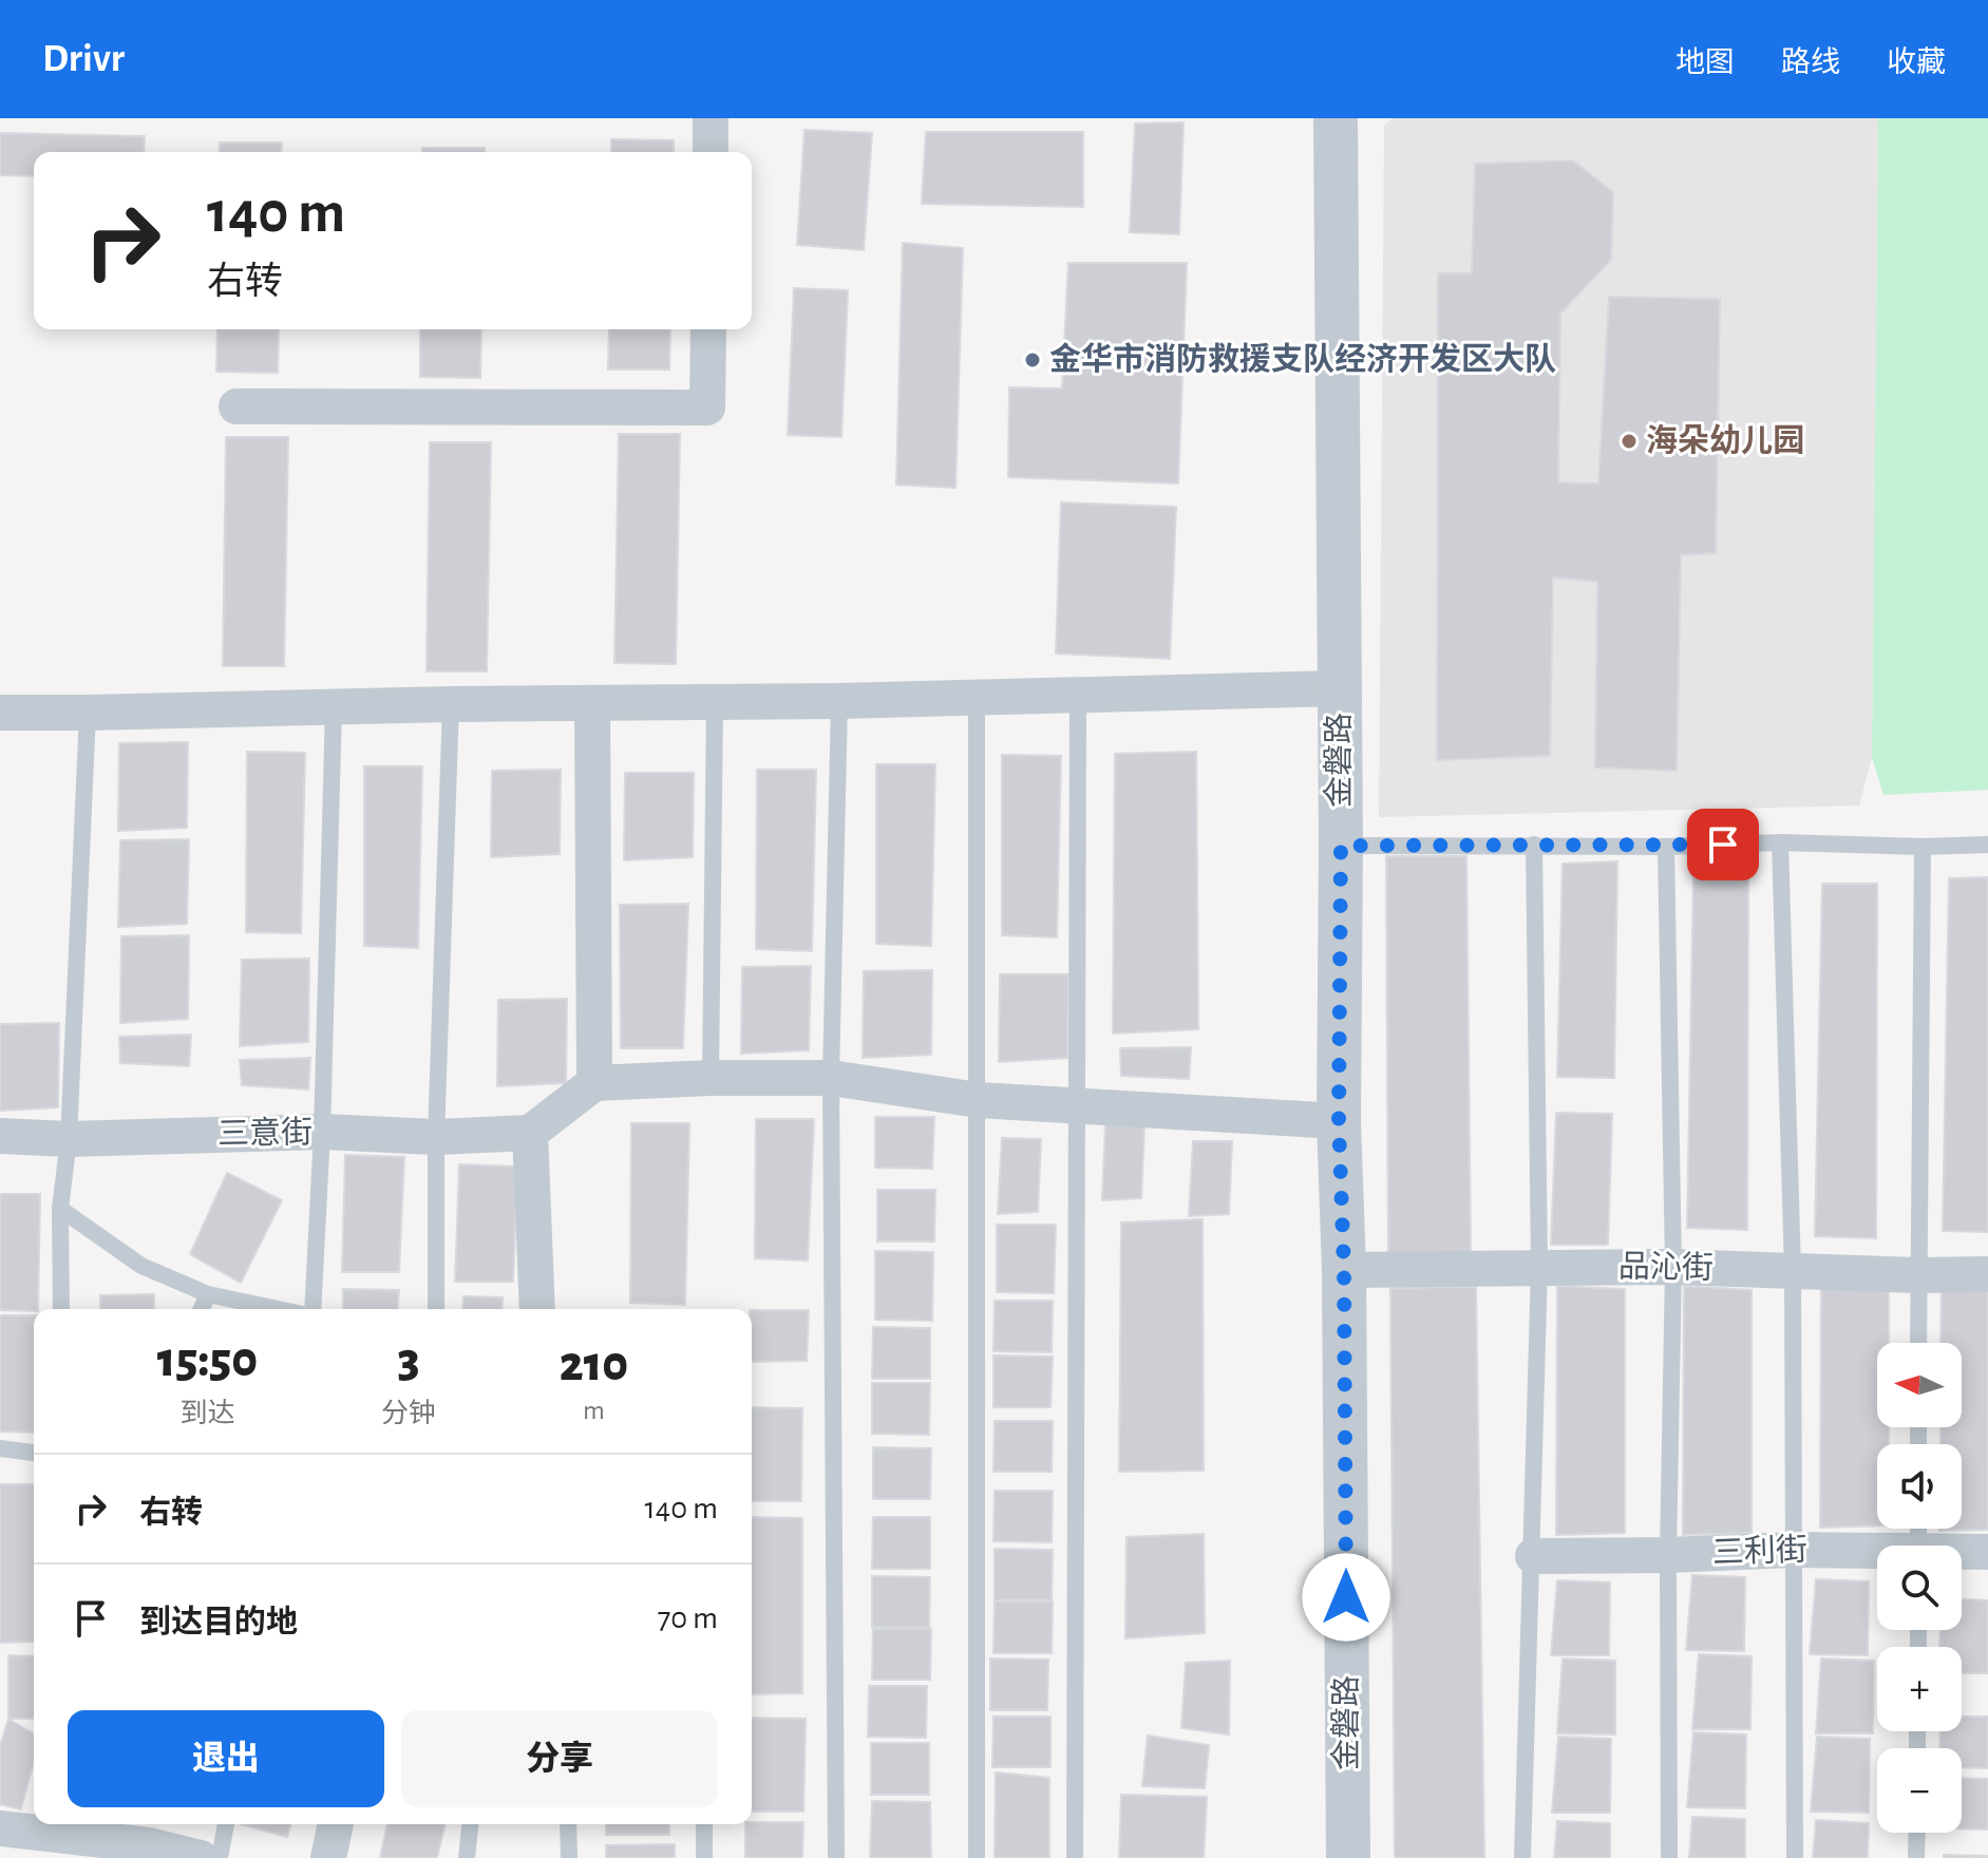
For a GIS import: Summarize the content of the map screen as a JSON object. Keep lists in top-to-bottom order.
{
  "streets": {
    "street": [
      "金磐路",
      "三意街",
      "品沁街",
      "三利街"
    ]
  },
  "crossings": [
    ["金磐路", "品沁街"]
  ],
  "places": ["金华市消防救援支队经济开发区大队", "海朵幼儿园"],
  "north": "left",
  "page": {
    "header": "Drivr",
    "nav": ["地图", "路线", "收藏"],
    "turn": ["140 m", "右转"],
    "eta": [
      "15:50",
      "到达",
      "3",
      "分钟",
      "210",
      "m"
    ],
    "map_buttons": ["+", "−"],
    "list": [
      {
        "name": "右转",
        "value": "140 m"
      },
      {
        "name": "到达目的地",
        "value": "70 m"
      }
    ],
    "buttons": ["退出", "分享"]
  }
}
